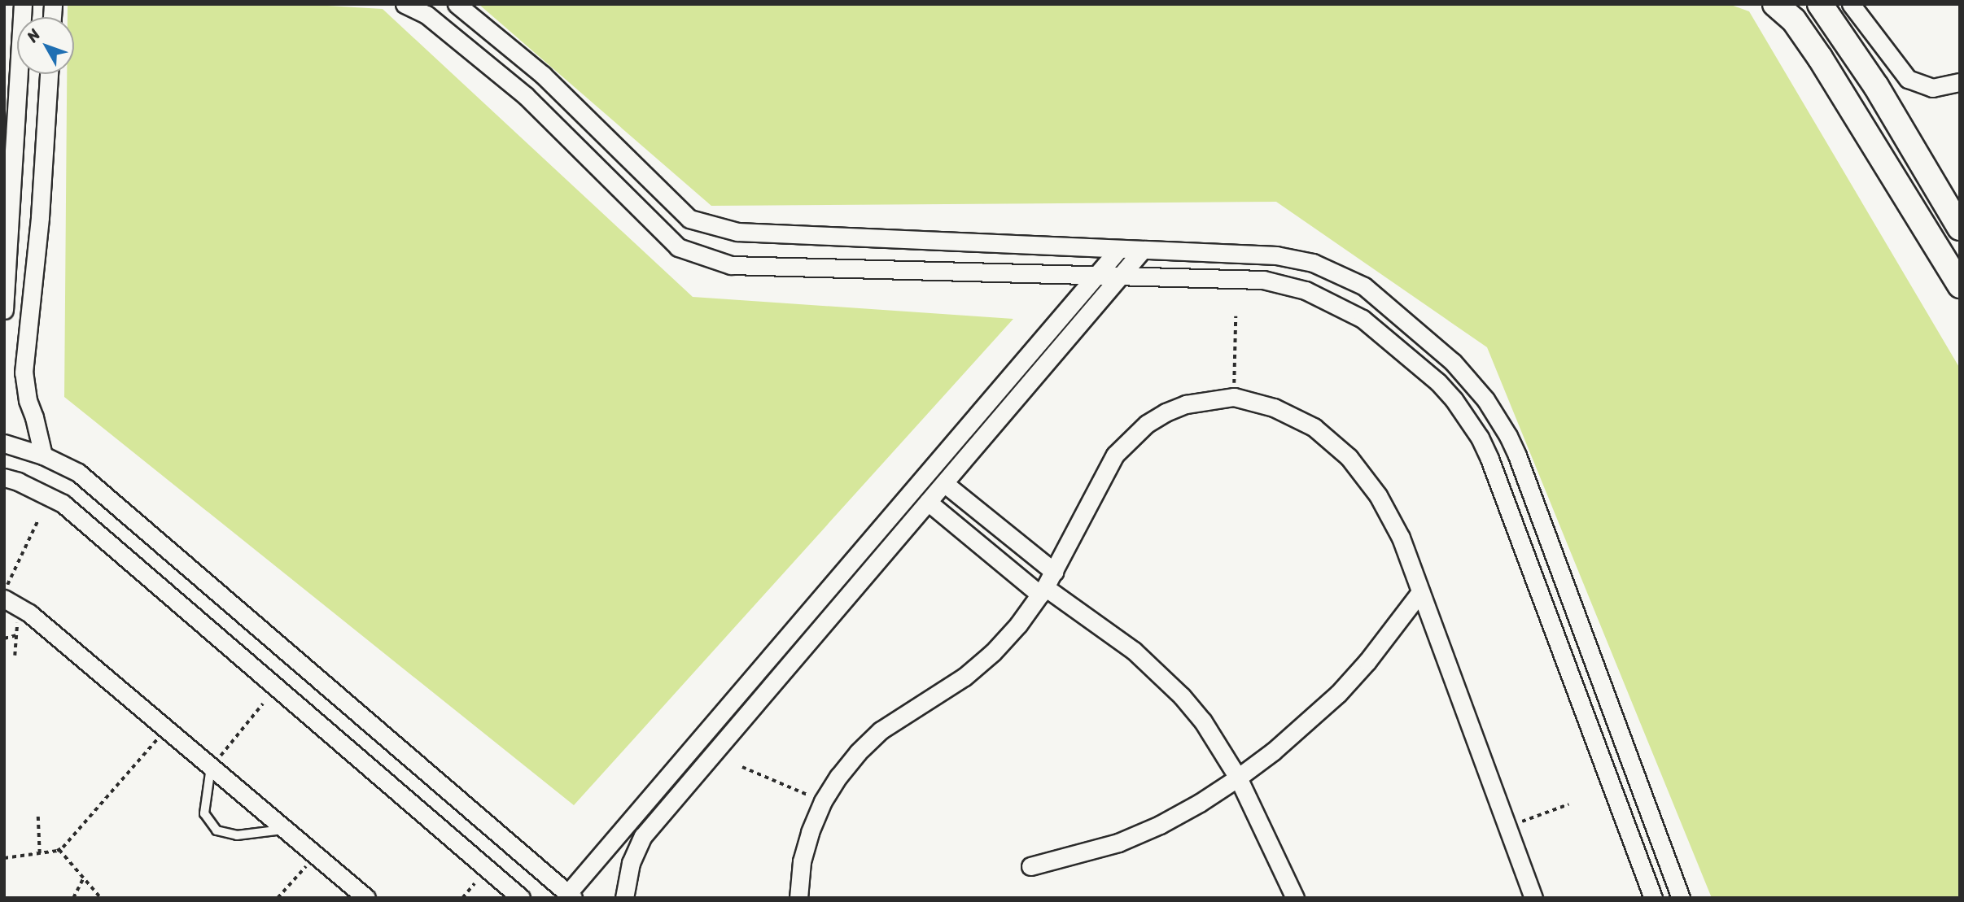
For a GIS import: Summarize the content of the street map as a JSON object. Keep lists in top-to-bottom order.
{
  "north": "top left"
}
